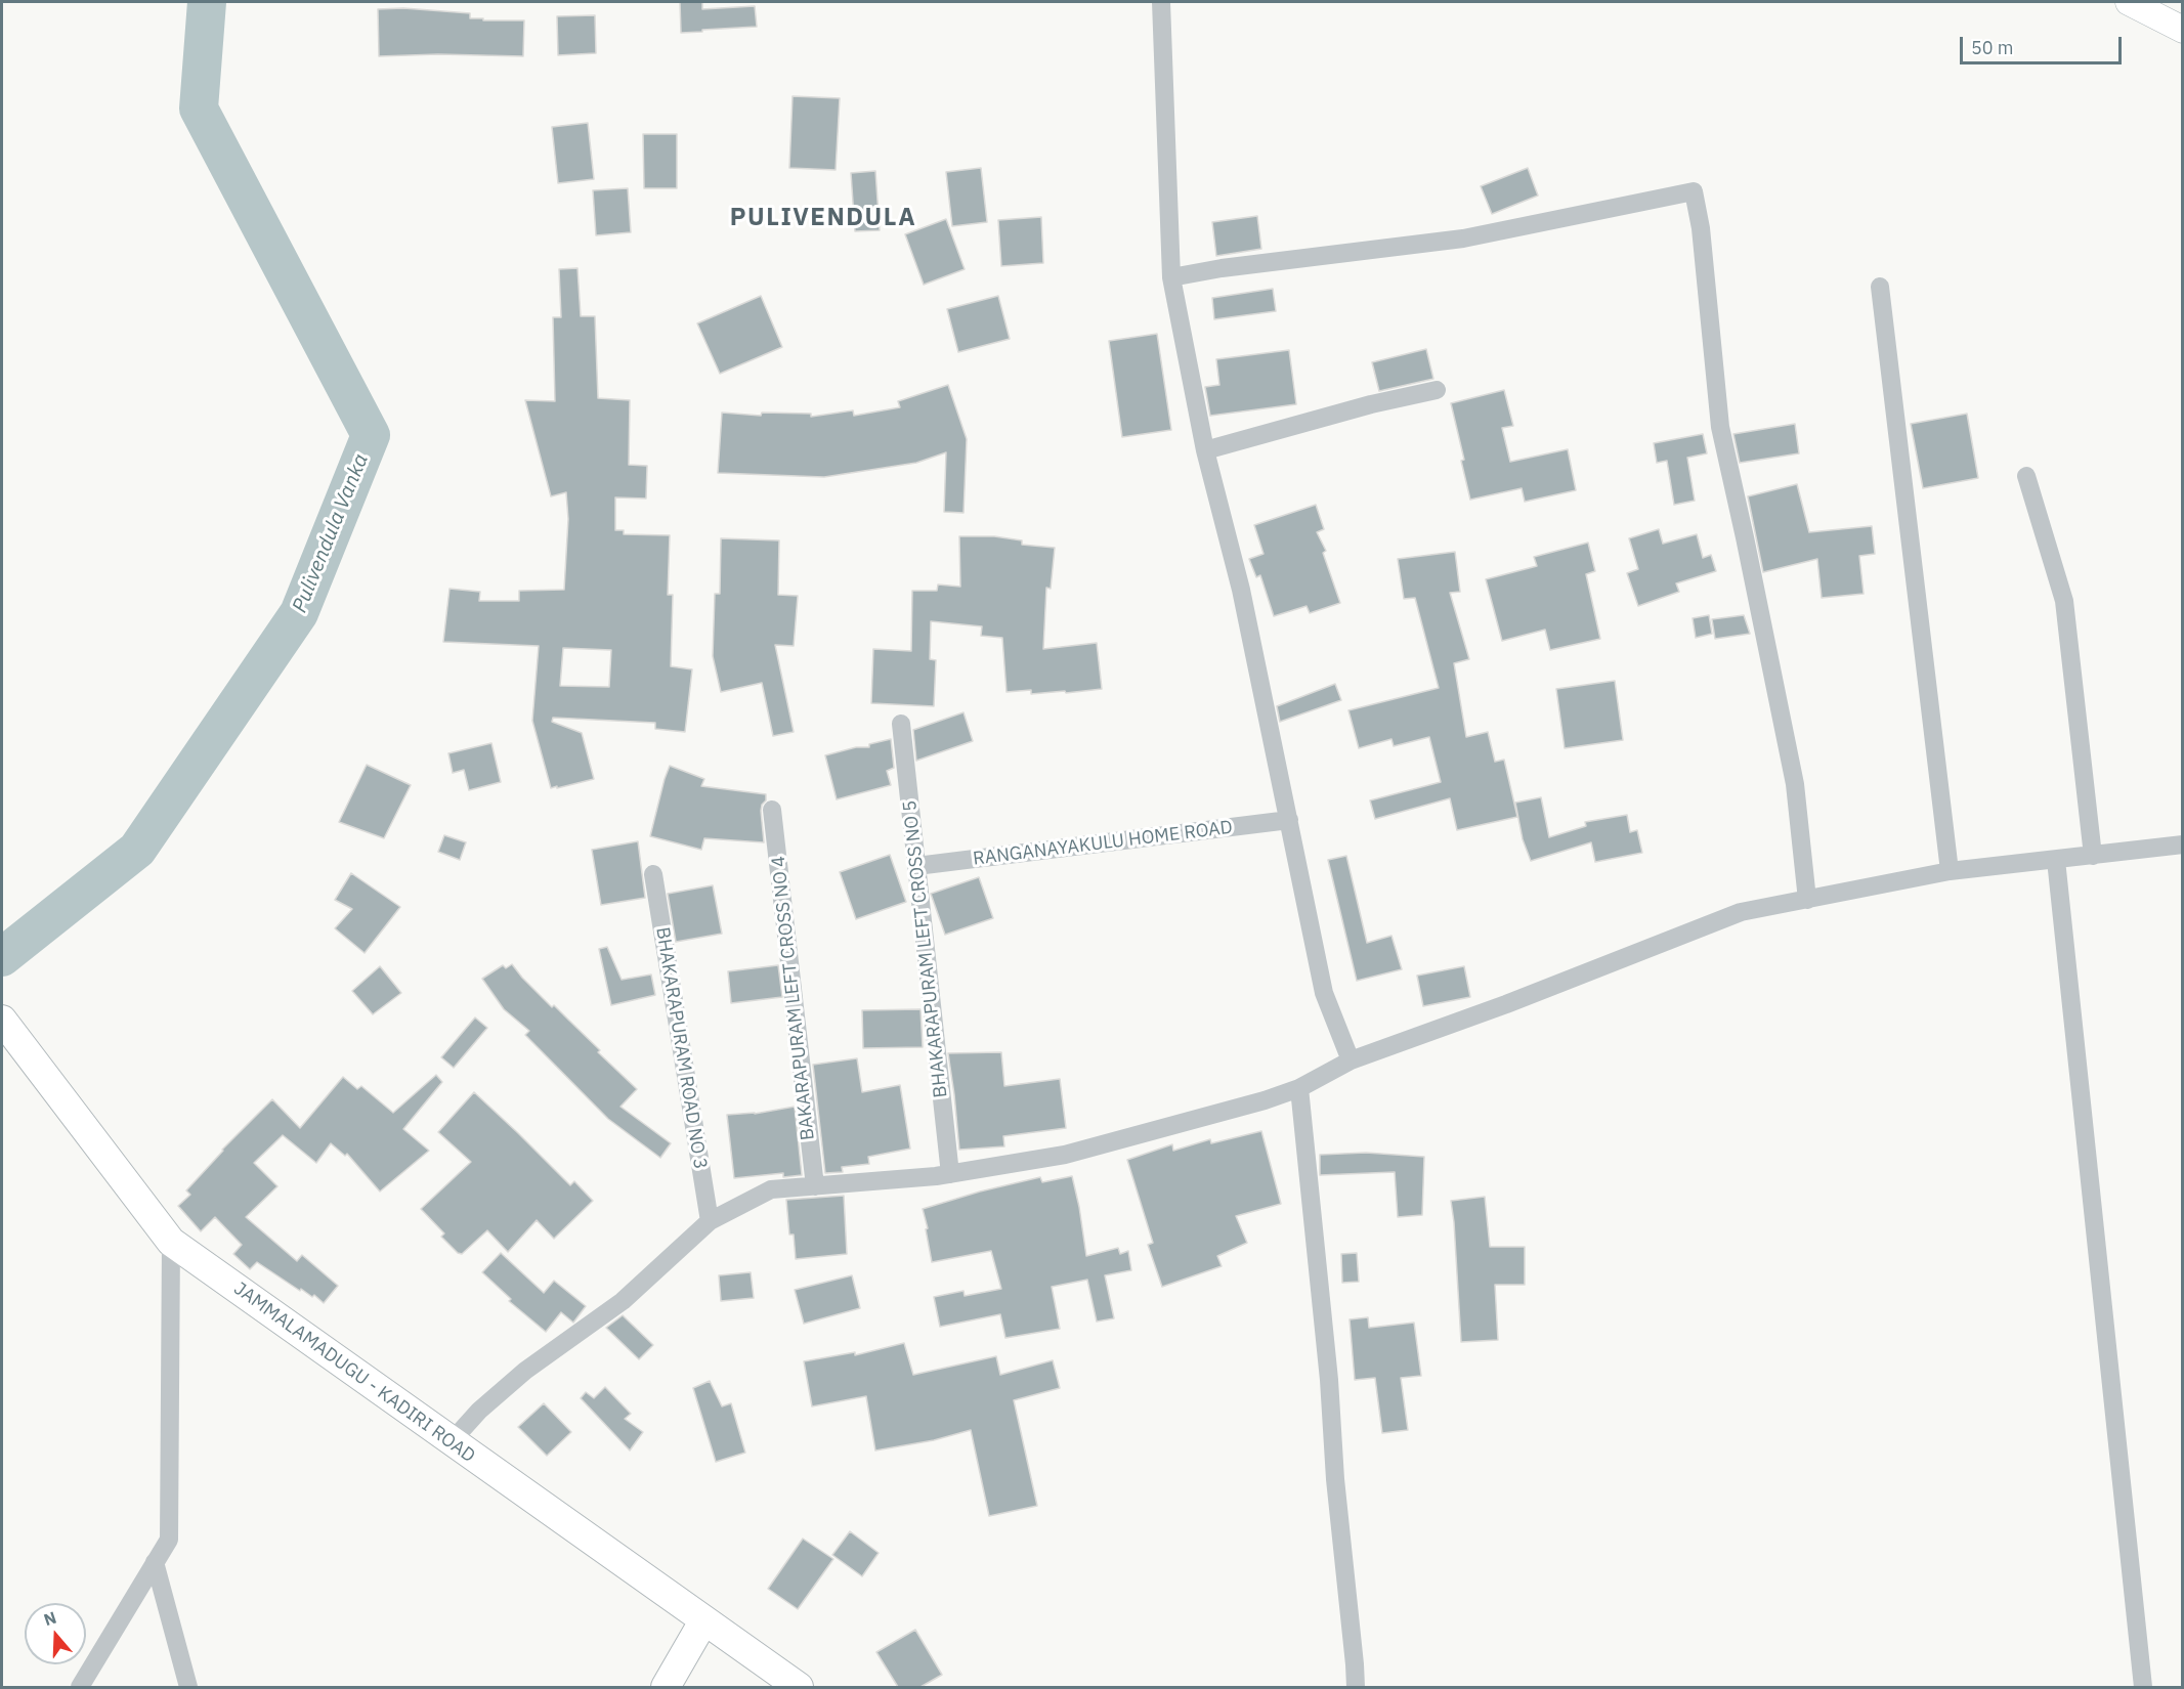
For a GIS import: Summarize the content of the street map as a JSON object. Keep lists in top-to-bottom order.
{
  "streets": {
    "main road": ["JAMMALAMADUGU - KADIRI ROAD"],
    "street": [
      "RANGANAYAKULU HOME ROAD",
      "BHAKARAPURAM LEFT CROSS NO 5",
      "BAKARAPURAM LEFT CROSS NO 4",
      "BHAKARAPURAM ROAD NO 3"
    ]
  },
  "crossings": [
    ["RANGANAYAKULU HOME ROAD", "BHAKARAPURAM LEFT CROSS NO 5"]
  ],
  "districts": ["PULIVENDULA"],
  "water": ["Pulivendula Vanka"],
  "scale_bar": "50 m",
  "north": "top"
}
